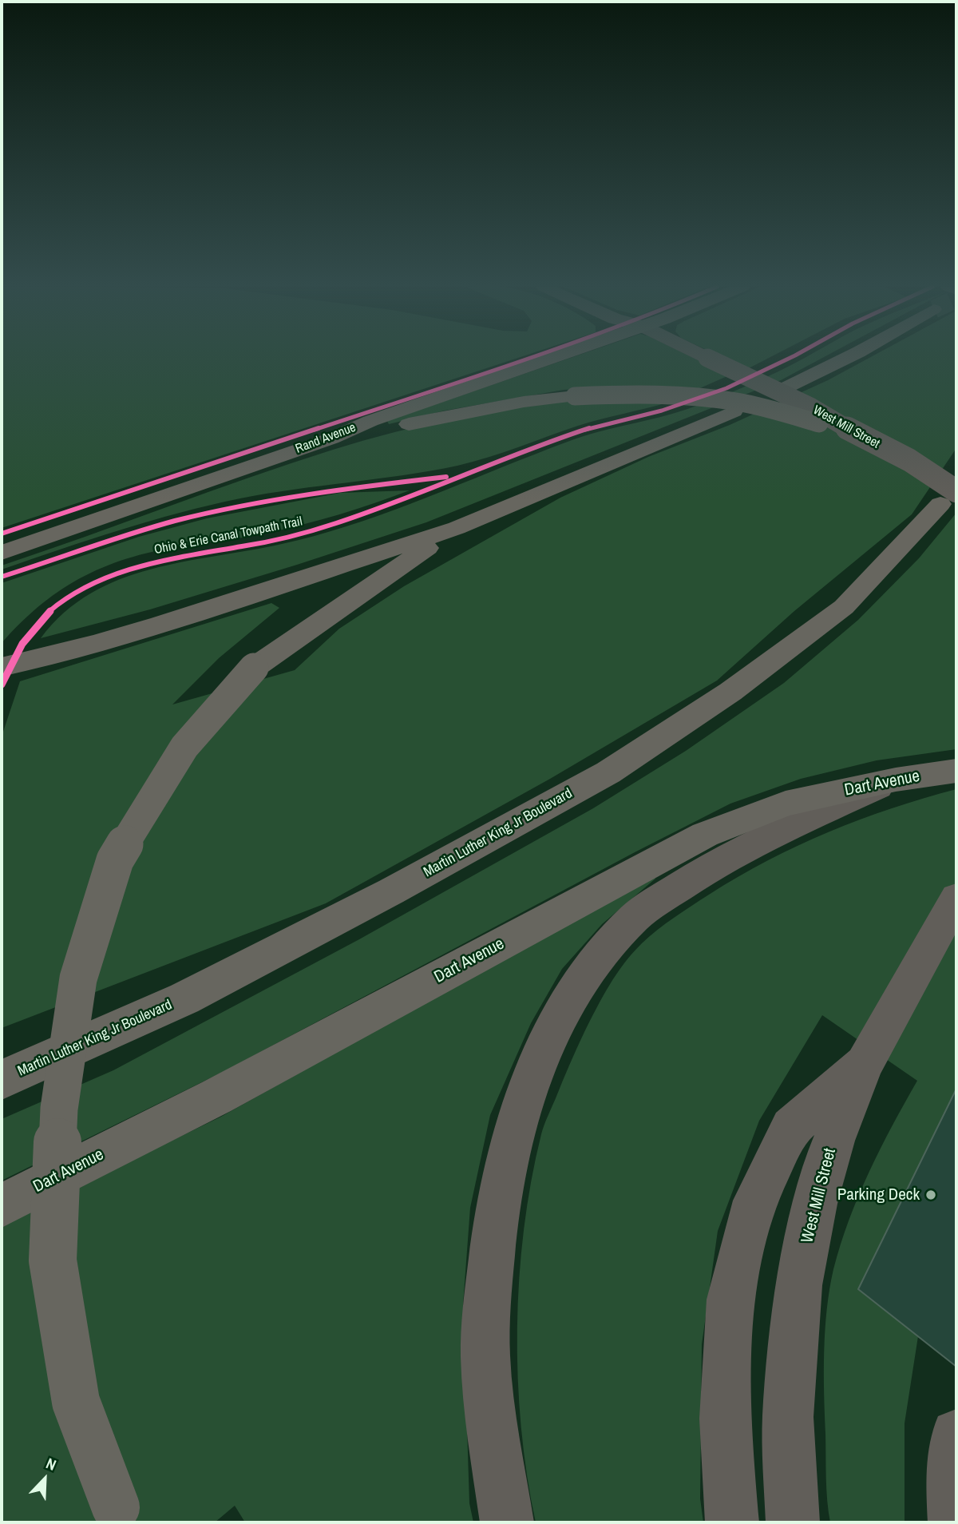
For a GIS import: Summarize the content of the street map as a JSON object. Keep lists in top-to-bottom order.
{
  "streets": {
    "main road": ["Rand Avenue", "Dart Avenue", "Martin Luther King Jr Boulevard"],
    "street": ["West Mill Street"],
    "cycle path": ["Ohio & Erie Canal Towpath Trail"]
  },
  "crossings": [
    ["West Mill Street", "Martin Luther King Jr Boulevard"]
  ],
  "places": ["Parking Deck"],
  "north": "top right"
}
